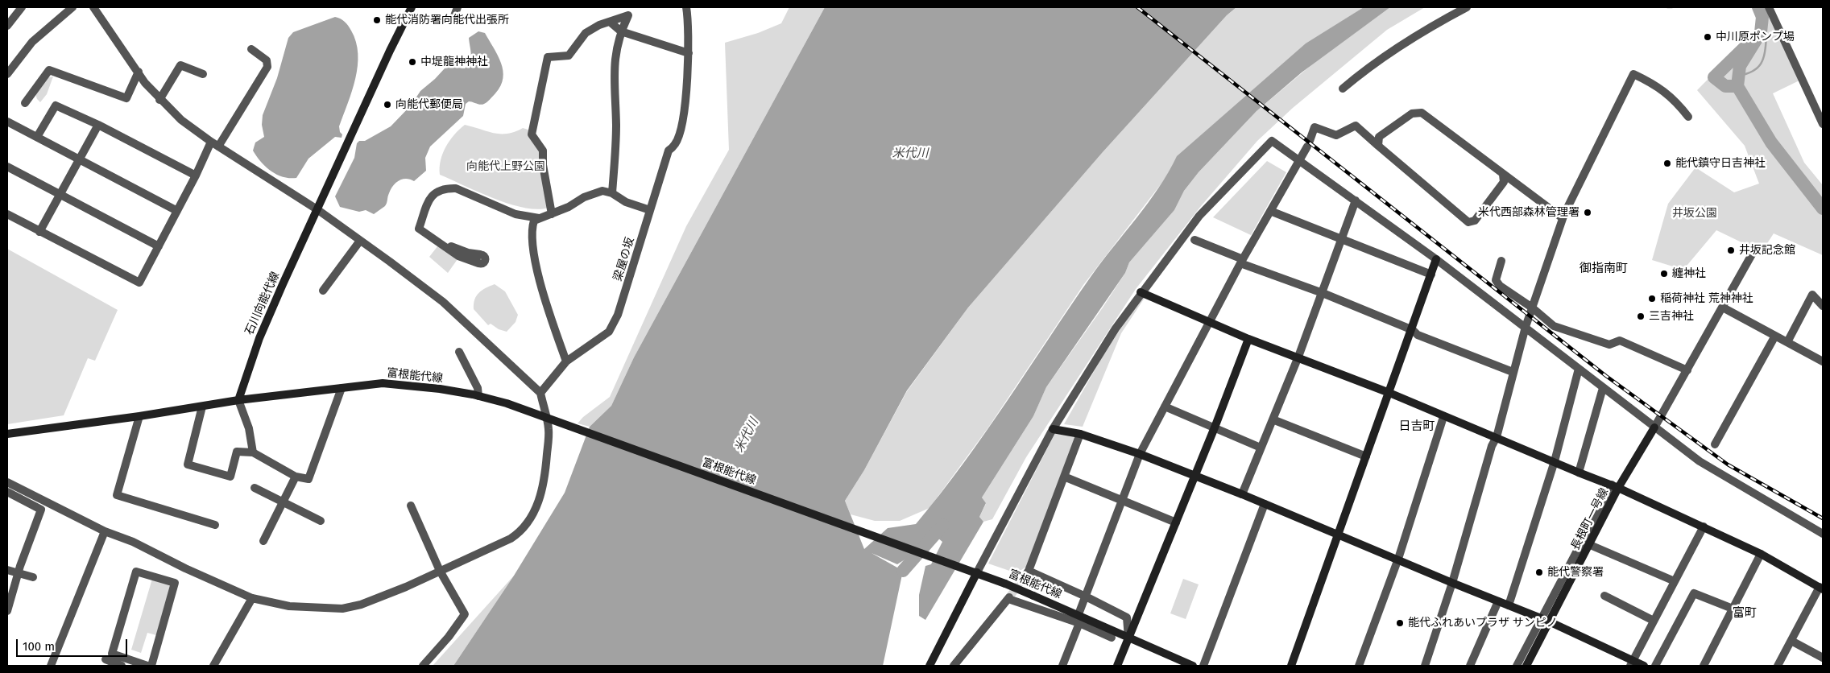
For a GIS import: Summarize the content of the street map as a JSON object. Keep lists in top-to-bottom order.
{
  "streets": {
    "street": [
      "梁屋の坂",
      "石川向能代線",
      "富根能代線",
      "長根町一号線"
    ]
  },
  "crossings": [
    ["石川向能代線", "富根能代線"]
  ],
  "districts": ["御指南町", "日吉町", "富町"],
  "water": ["米代川"],
  "parks": ["向能代上野公園", "井坂公園"],
  "places": [
    "能代消防署向能代出張所",
    "中川原ポンプ場",
    "中堤龍神神社",
    "向能代郵便局",
    "能代鎮守日吉神社",
    "米代西部森林管理署",
    "井坂記念館",
    "纏神社",
    "稲荷神社 荒神神社",
    "三吉神社",
    "能代警察署",
    "能代ふれあいプラザ サンピノ"
  ],
  "scale_bar": "100 m"
}
